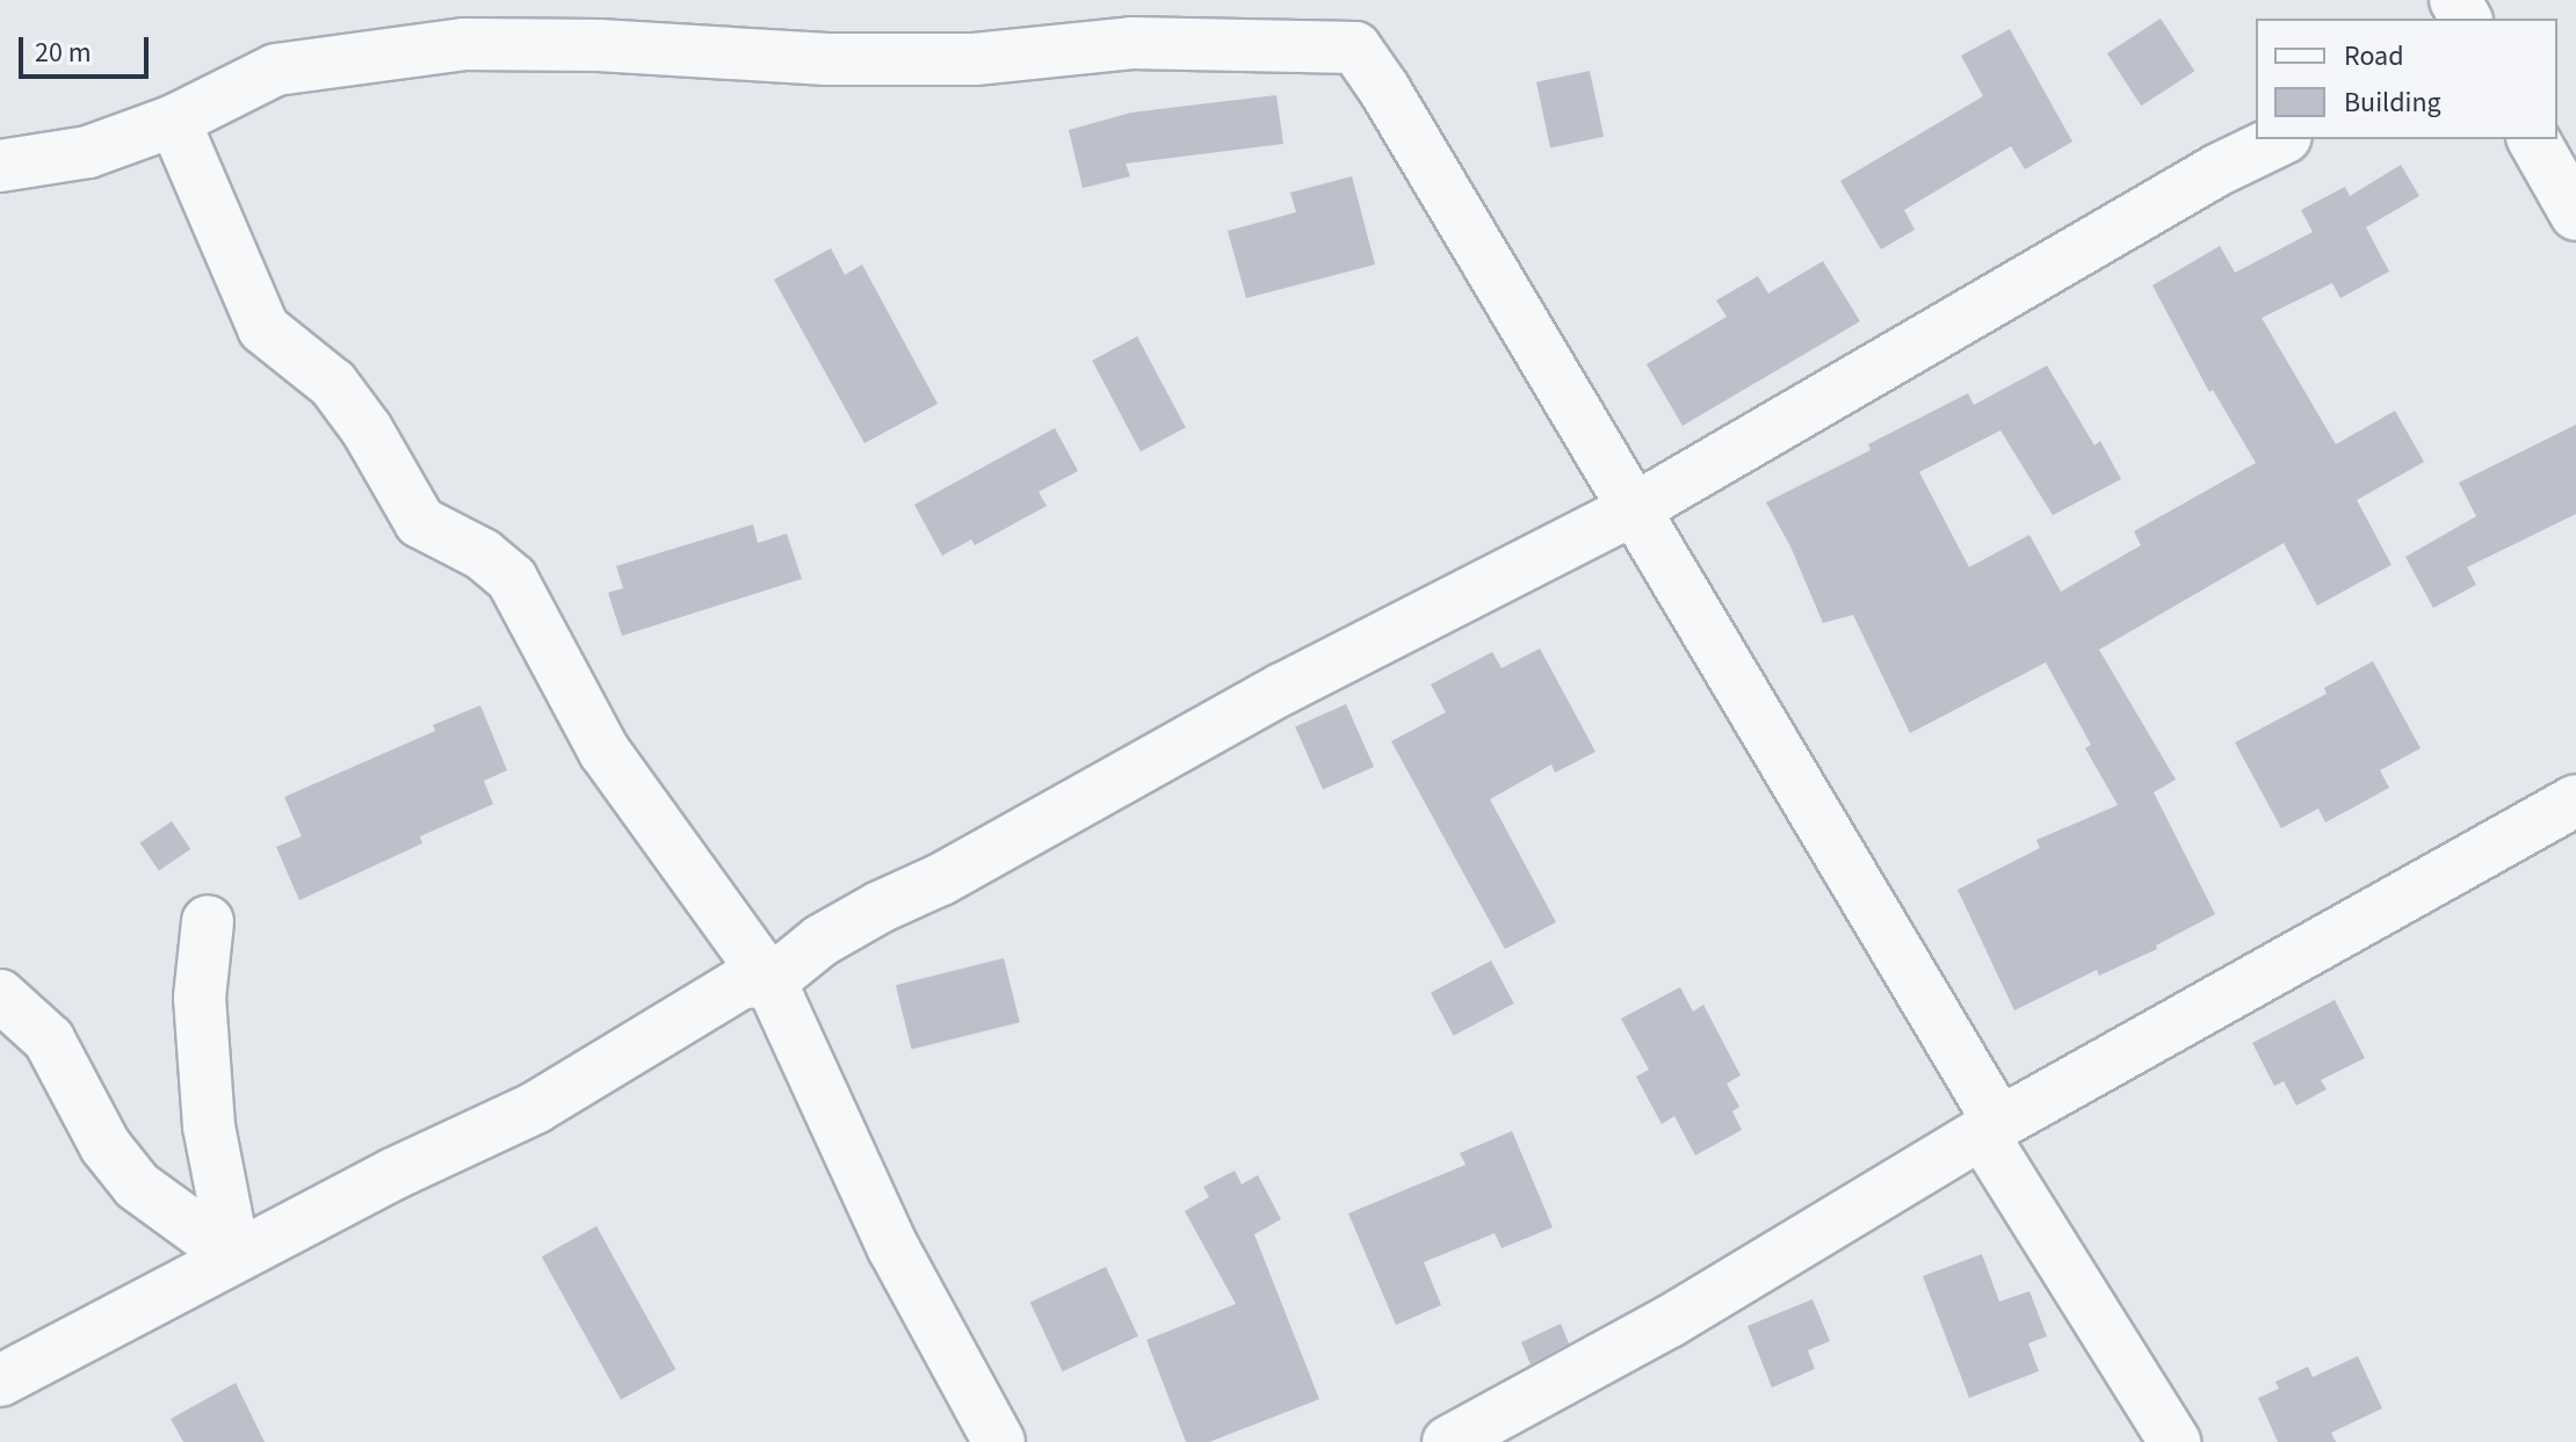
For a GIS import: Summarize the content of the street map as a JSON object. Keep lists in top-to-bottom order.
{
  "legend": ["Road", "Building"],
  "scale_bar": "20 m"
}
